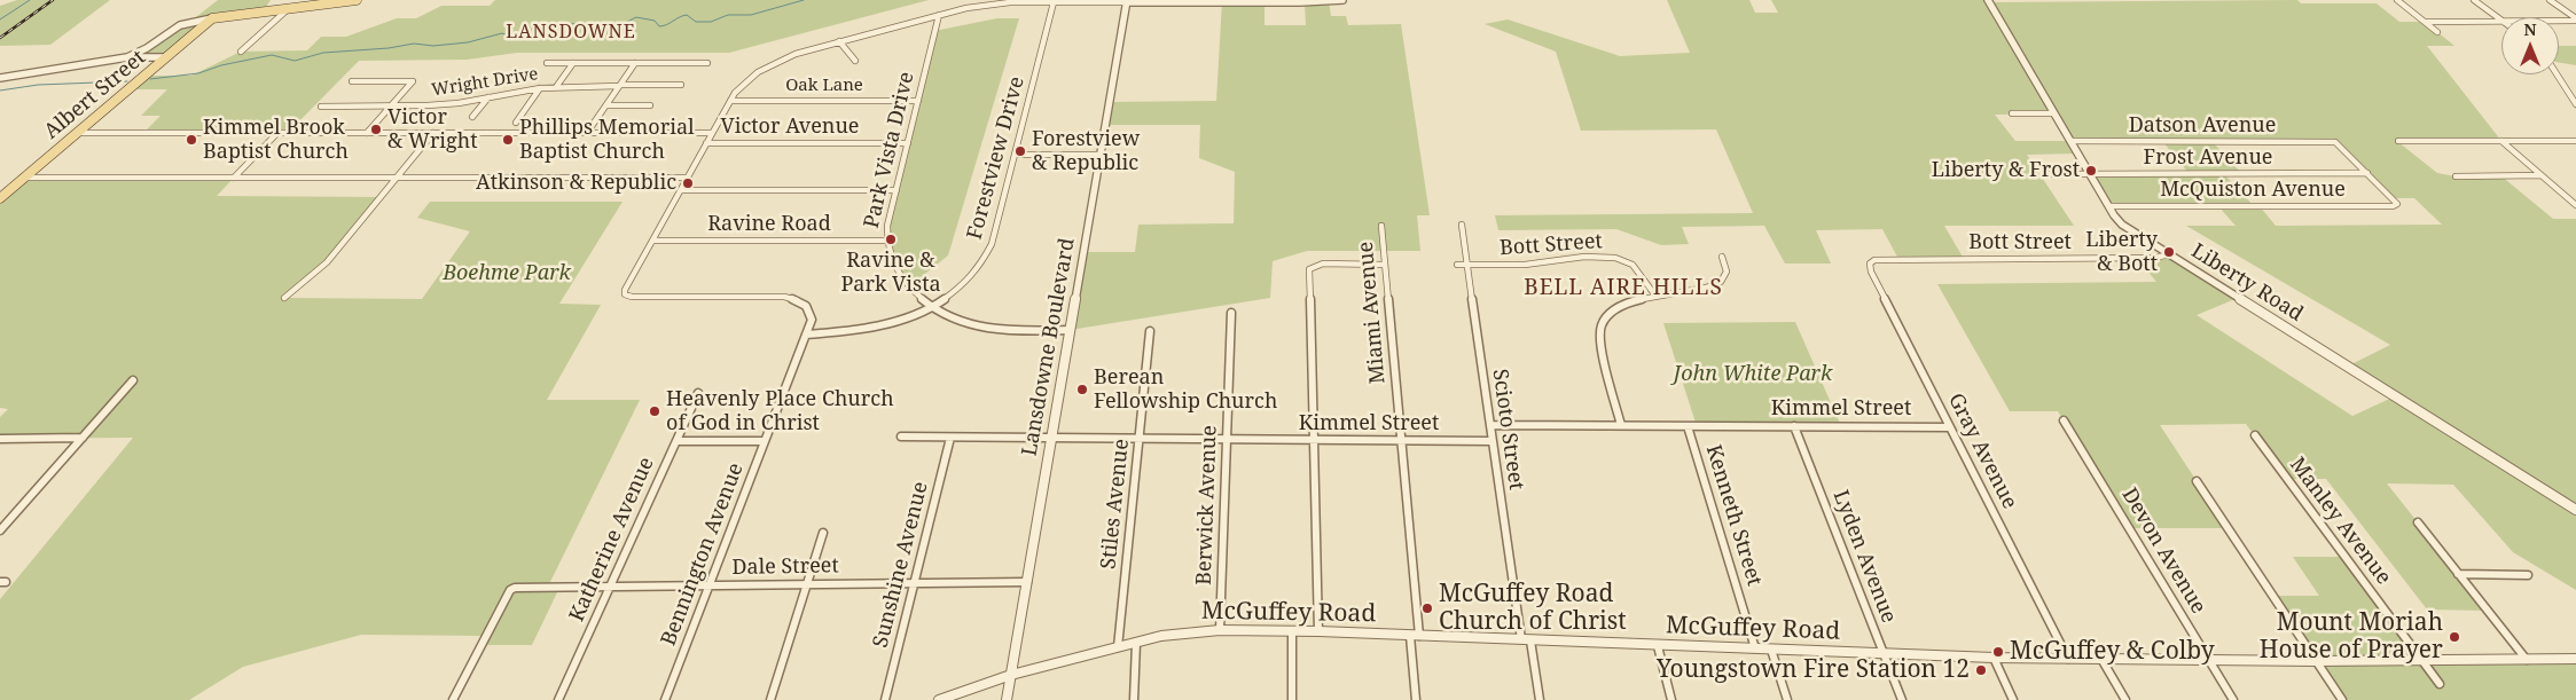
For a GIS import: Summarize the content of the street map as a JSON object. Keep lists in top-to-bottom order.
{
  "streets": {
    "main road": ["Albert Street"],
    "street": [
      "Wright Drive",
      "Oak Lane",
      "Datson Avenue",
      "Victor Avenue",
      "Park Vista Drive",
      "Forestview Drive",
      "Frost Avenue",
      "McQuiston Avenue",
      "Ravine Road",
      "Bott Street",
      "Liberty Road",
      "Miami Avenue",
      "Lansdowne Boulevard",
      "Kimmel Street",
      "Scioto Street",
      "Gray Avenue",
      "Stiles Avenue",
      "Berwick Avenue",
      "Kenneth Street",
      "Manley Avenue",
      "Katherine Avenue",
      "Devon Avenue",
      "Bennington Avenue",
      "Lyden Avenue",
      "Sunshine Avenue",
      "Dale Street",
      "McGuffey Road"
    ]
  },
  "crossings": [
    ["Oak Lane", "Park Vista Drive"],
    ["Albert Street", "Victor Avenue"],
    ["Datson Avenue", "Frost Avenue"],
    ["Datson Avenue", "McQuiston Avenue"],
    ["Datson Avenue", "Liberty Road"],
    ["Victor Avenue", "Park Vista Drive"],
    ["Park Vista Drive", "Forestview Drive"],
    ["Park Vista Drive", "Ravine Road"],
    ["Park Vista Drive", "Lansdowne Boulevard"],
    ["Forestview Drive", "Bennington Avenue"],
    ["Frost Avenue", "McQuiston Avenue"],
    ["Frost Avenue", "Liberty Road"],
    ["McQuiston Avenue", "Liberty Road"],
    ["Ravine Road", "Bennington Avenue"],
    ["Bott Street", "Liberty Road"],
    ["Bott Street", "Scioto Street"],
    ["Bott Street", "Gray Avenue"],
    ["Miami Avenue", "Kimmel Street"],
    ["Miami Avenue", "McGuffey Road"],
    ["Lansdowne Boulevard", "Kimmel Street"],
    ["Lansdowne Boulevard", "Dale Street"],
    ["Lansdowne Boulevard", "McGuffey Road"],
    ["Kimmel Street", "Scioto Street"],
    ["Kimmel Street", "Gray Avenue"],
    ["Kimmel Street", "Stiles Avenue"],
    ["Kimmel Street", "Berwick Avenue"],
    ["Kimmel Street", "Kenneth Street"],
    ["Kimmel Street", "Lyden Avenue"],
    ["Kimmel Street", "Sunshine Avenue"],
    ["Scioto Street", "McGuffey Road"],
    ["Gray Avenue", "McGuffey Road"],
    ["Stiles Avenue", "McGuffey Road"],
    ["Berwick Avenue", "McGuffey Road"],
    ["Kenneth Street", "McGuffey Road"],
    ["Manley Avenue", "McGuffey Road"],
    ["Katherine Avenue", "Dale Street"],
    ["Devon Avenue", "McGuffey Road"],
    ["Bennington Avenue", "Dale Street"],
    ["Lyden Avenue", "McGuffey Road"],
    ["Sunshine Avenue", "Dale Street"]
  ],
  "districts": ["LANSDOWNE", "BELL AIRE HILLS"],
  "parks": ["Boehme Park", "John White Park"],
  "places": [
    "Victor & Wright",
    "Kimmel Brook Baptist Church",
    "Phillips Memorial Baptist Church",
    "Forestview & Republic",
    "Liberty & Frost",
    "Atkinson & Republic",
    "Ravine & Park Vista",
    "Liberty & Bott",
    "Berean Fellowship Church",
    "Heavenly Place Church of God in Christ",
    "McGuffey Road Church of Christ",
    "Mount Moriah House of Prayer",
    "McGuffey & Colby",
    "Youngstown Fire Station 12"
  ],
  "north": "top"
}
